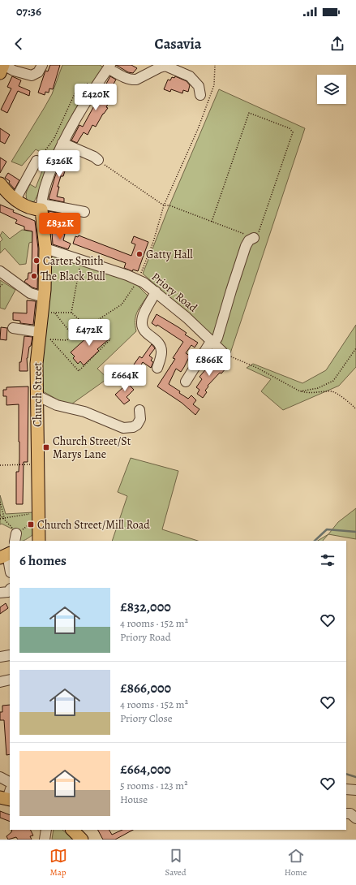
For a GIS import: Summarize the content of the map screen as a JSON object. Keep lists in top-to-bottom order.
{
  "streets": {
    "main road": ["Church Street"],
    "street": ["Priory Road"]
  },
  "crossings": [
    ["Priory Road", "Church Street"]
  ],
  "places": {
    "other": ["Gatty Hall", "Carter Smith", "The Black Bull"],
    "transit": ["Church Street/St Marys Lane", "Church Street/Mill Road"]
  },
  "page": {
    "status": "07:36",
    "header": "Casavia",
    "price": [
      "£420K",
      "£326K",
      "£832K",
      "£472K",
      "£866K",
      "£664K"
    ],
    "heading": "6 homes",
    "list": [
      {
        "name": "£832,000",
        "note": "4 rooms · 152 m² · Priory Road"
      },
      {
        "name": "£866,000",
        "note": "4 rooms · 152 m² · Priory Close"
      },
      {
        "name": "£664,000",
        "note": "5 rooms · 123 m² · House"
      }
    ],
    "tabs": ["Map", "Saved", "Home"]
  }
}
